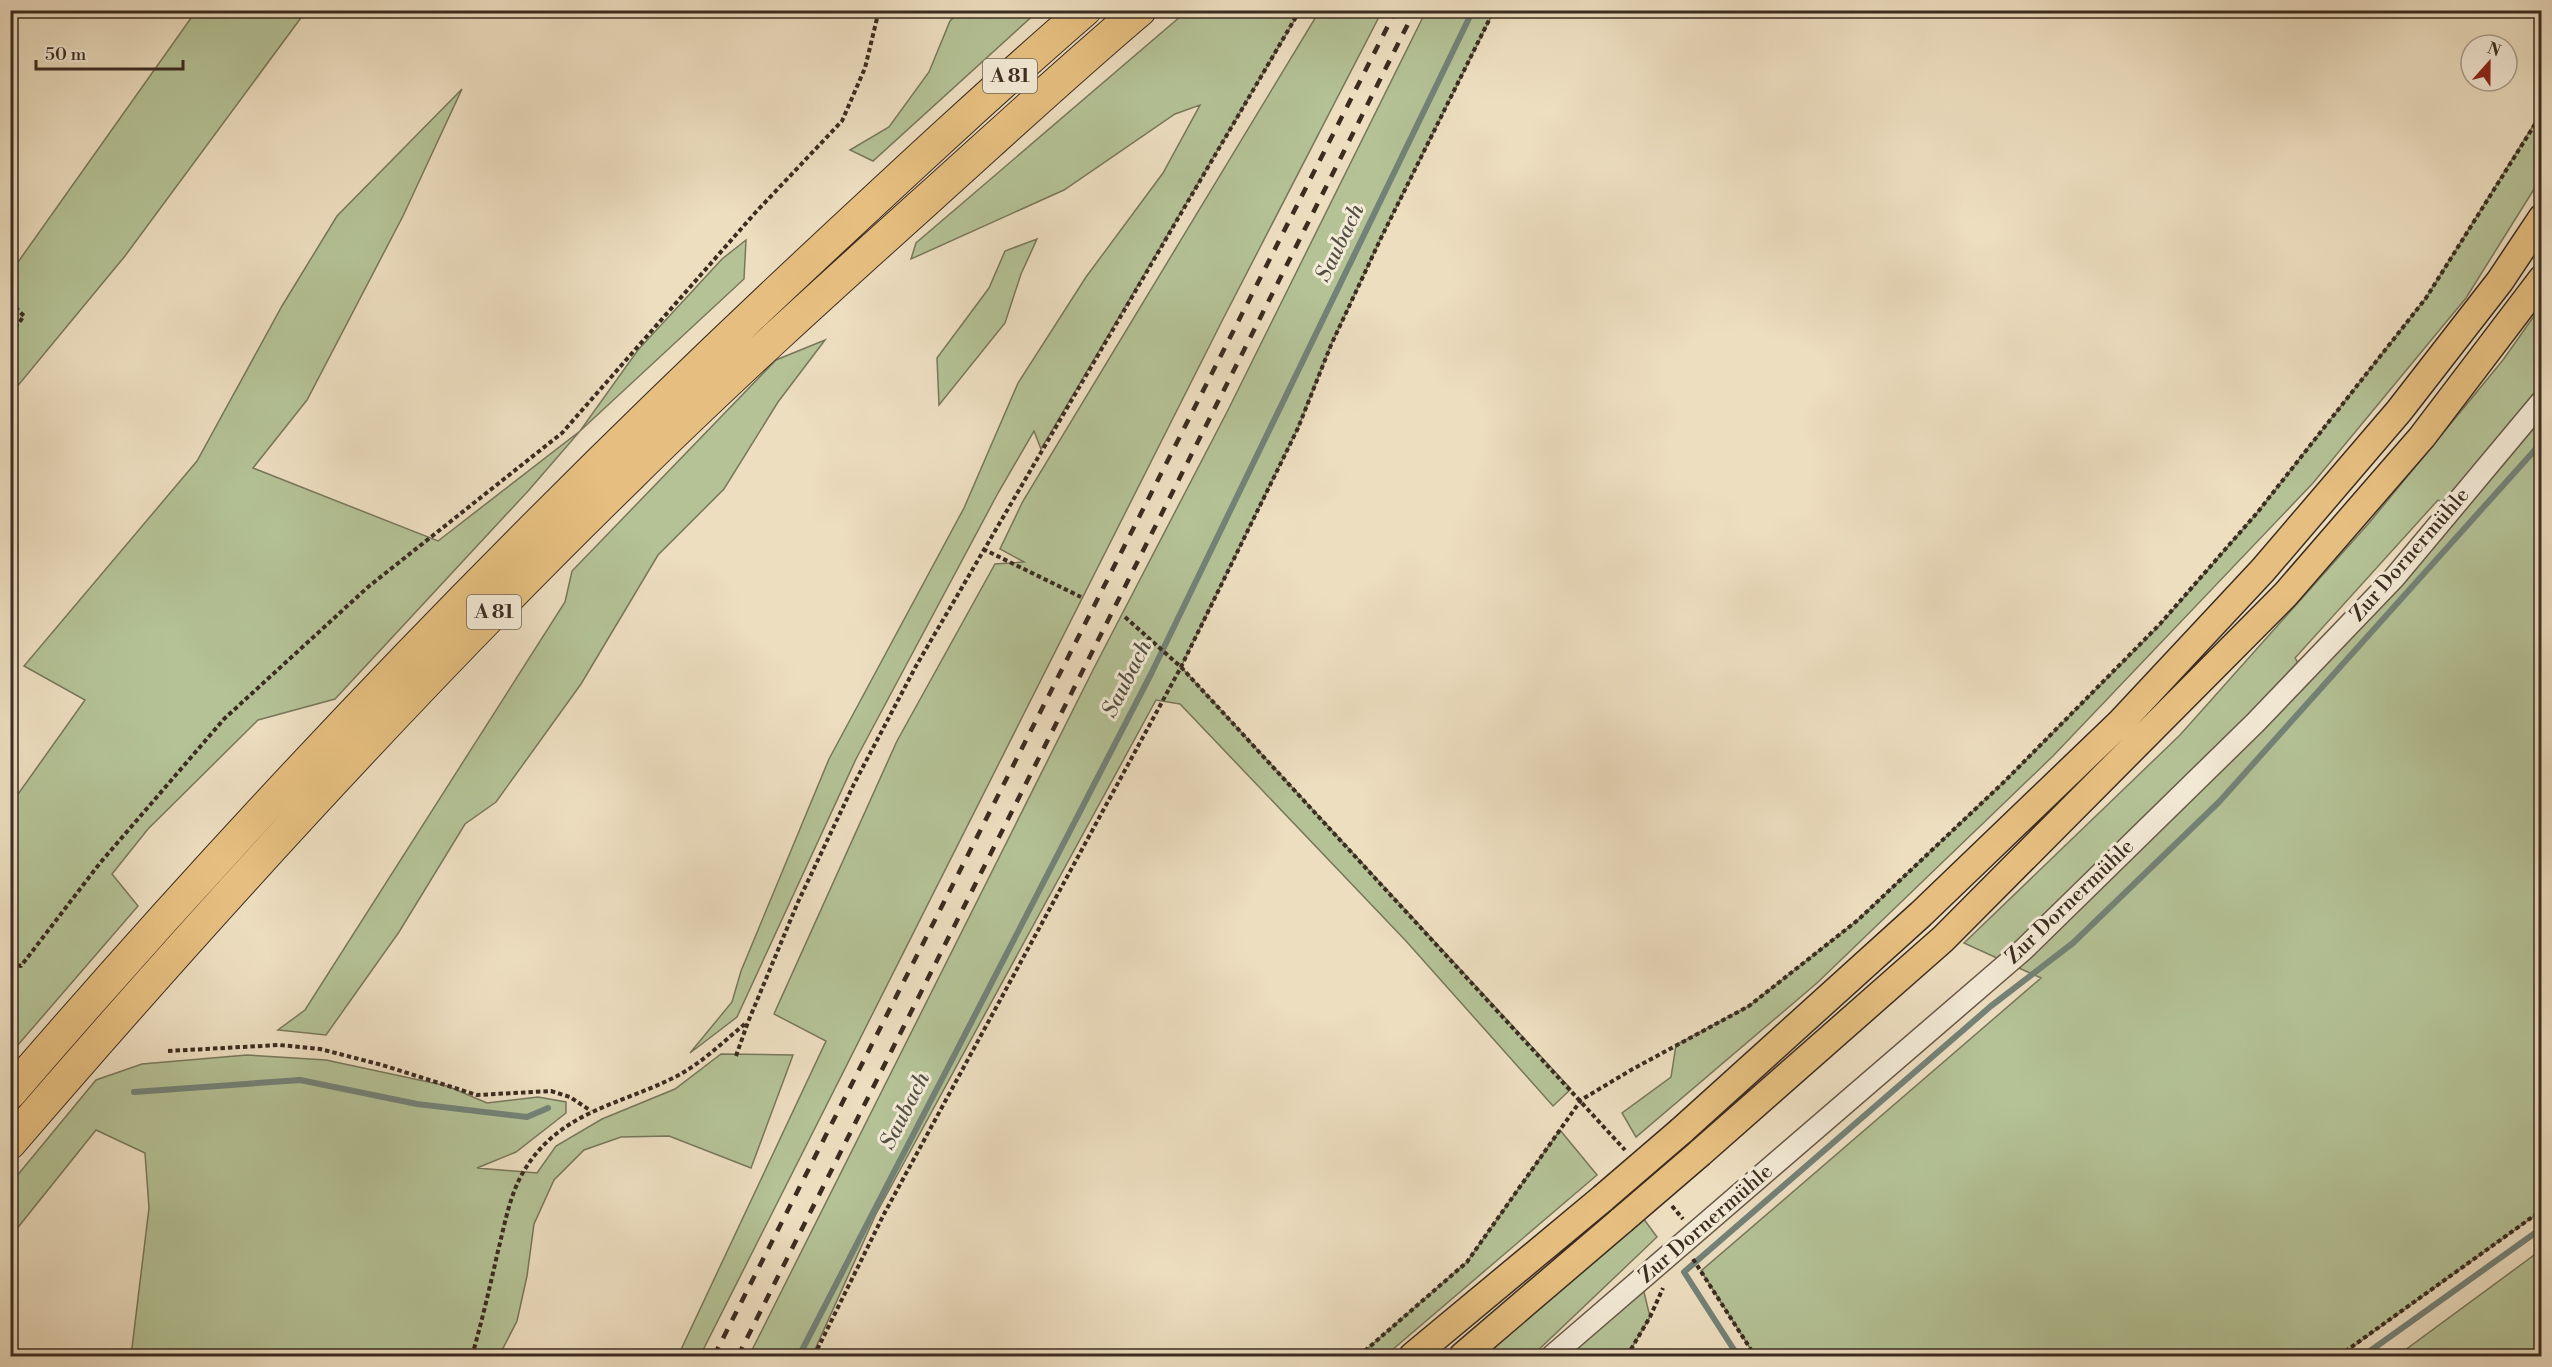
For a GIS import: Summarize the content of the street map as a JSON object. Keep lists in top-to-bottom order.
{
  "streets": {
    "highway": ["A 81"],
    "street": ["Zur Dornermühle"]
  },
  "water": ["Saubach"],
  "scale_bar": "50 m",
  "north": "top"
}
